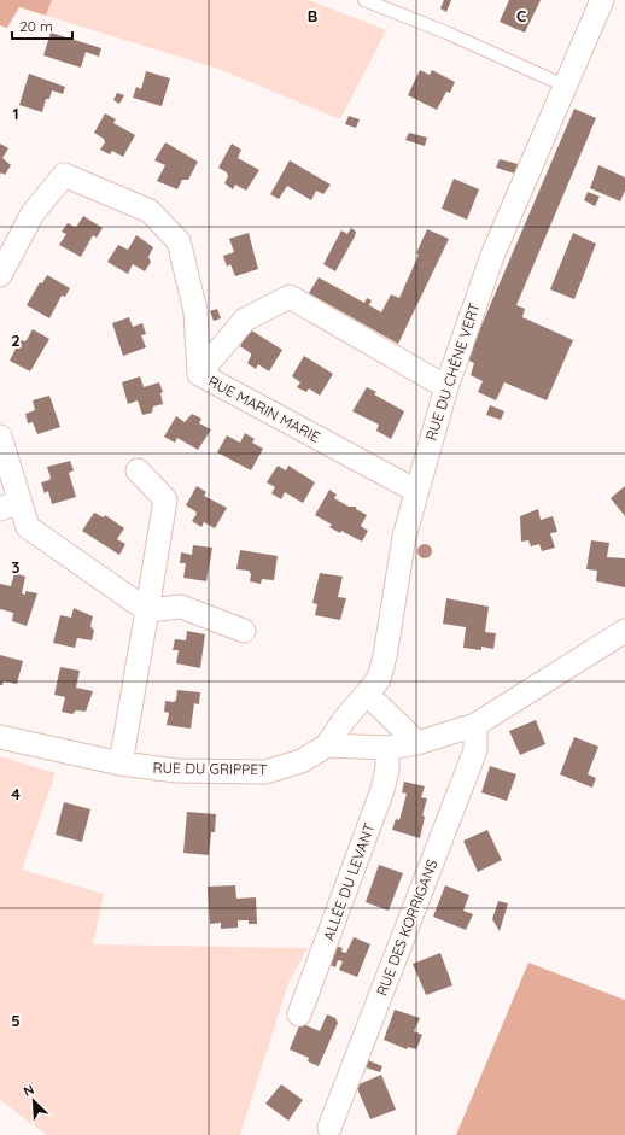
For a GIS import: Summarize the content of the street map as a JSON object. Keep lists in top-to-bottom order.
{
  "streets": {
    "street": [
      "RUE DU CHÊNE VERT",
      "RUE MARIN MARIE",
      "RUE DU GRIPPET",
      "ALLÉE DU LEVANT",
      "RUE DES KORRIGANS"
    ]
  },
  "crossings": [
    ["RUE DU CHÊNE VERT", "RUE MARIN MARIE"],
    ["RUE DU CHÊNE VERT", "RUE DU GRIPPET"]
  ],
  "scale_bar": "20 m",
  "north": "top left",
  "grid": {
    "columns": ["B", "C"],
    "rows": [
      "1",
      "2",
      "3",
      "4",
      "5"
    ]
  }
}
